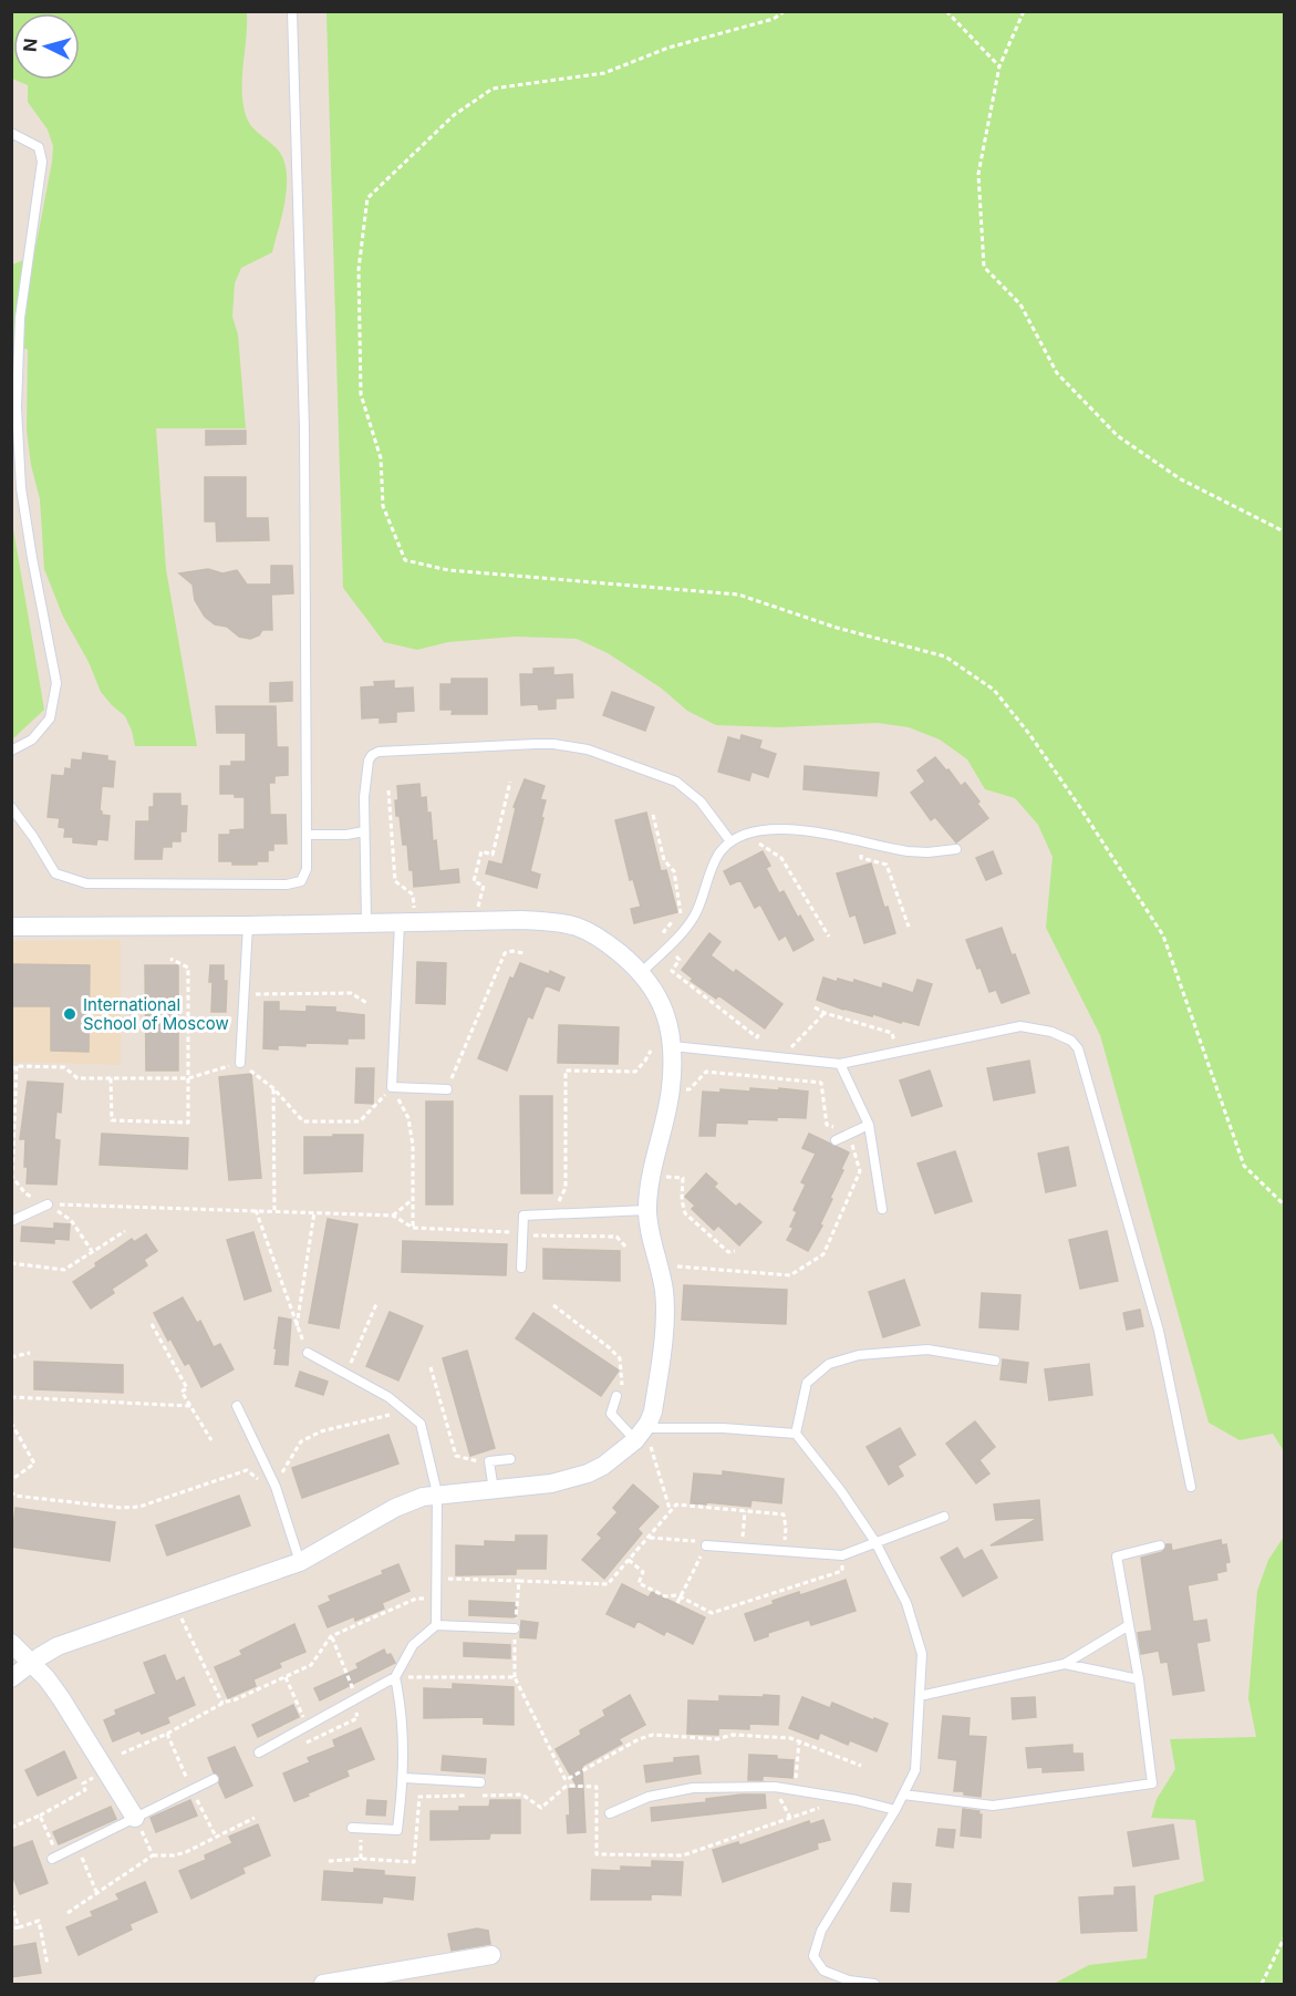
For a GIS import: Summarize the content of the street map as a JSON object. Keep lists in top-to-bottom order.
{
  "places": ["International School of Moscow"],
  "north": "left"
}
